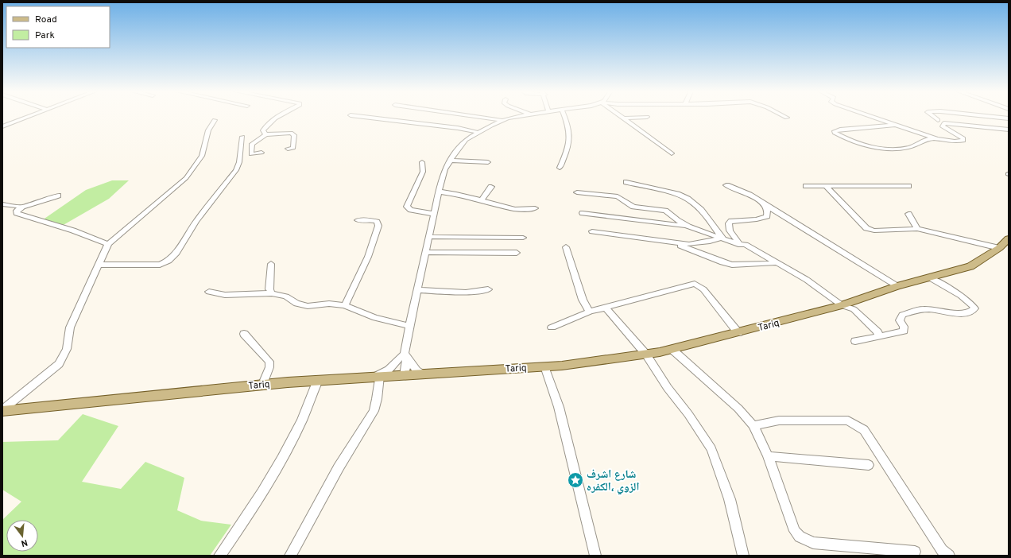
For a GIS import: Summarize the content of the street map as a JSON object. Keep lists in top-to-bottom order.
{
  "streets": {
    "main road": ["Tariq"]
  },
  "places": {
    "place": ["شارع اشرف الزوي ،الكفره"]
  },
  "legend": ["Road", "Park"],
  "north": "bottom"
}
